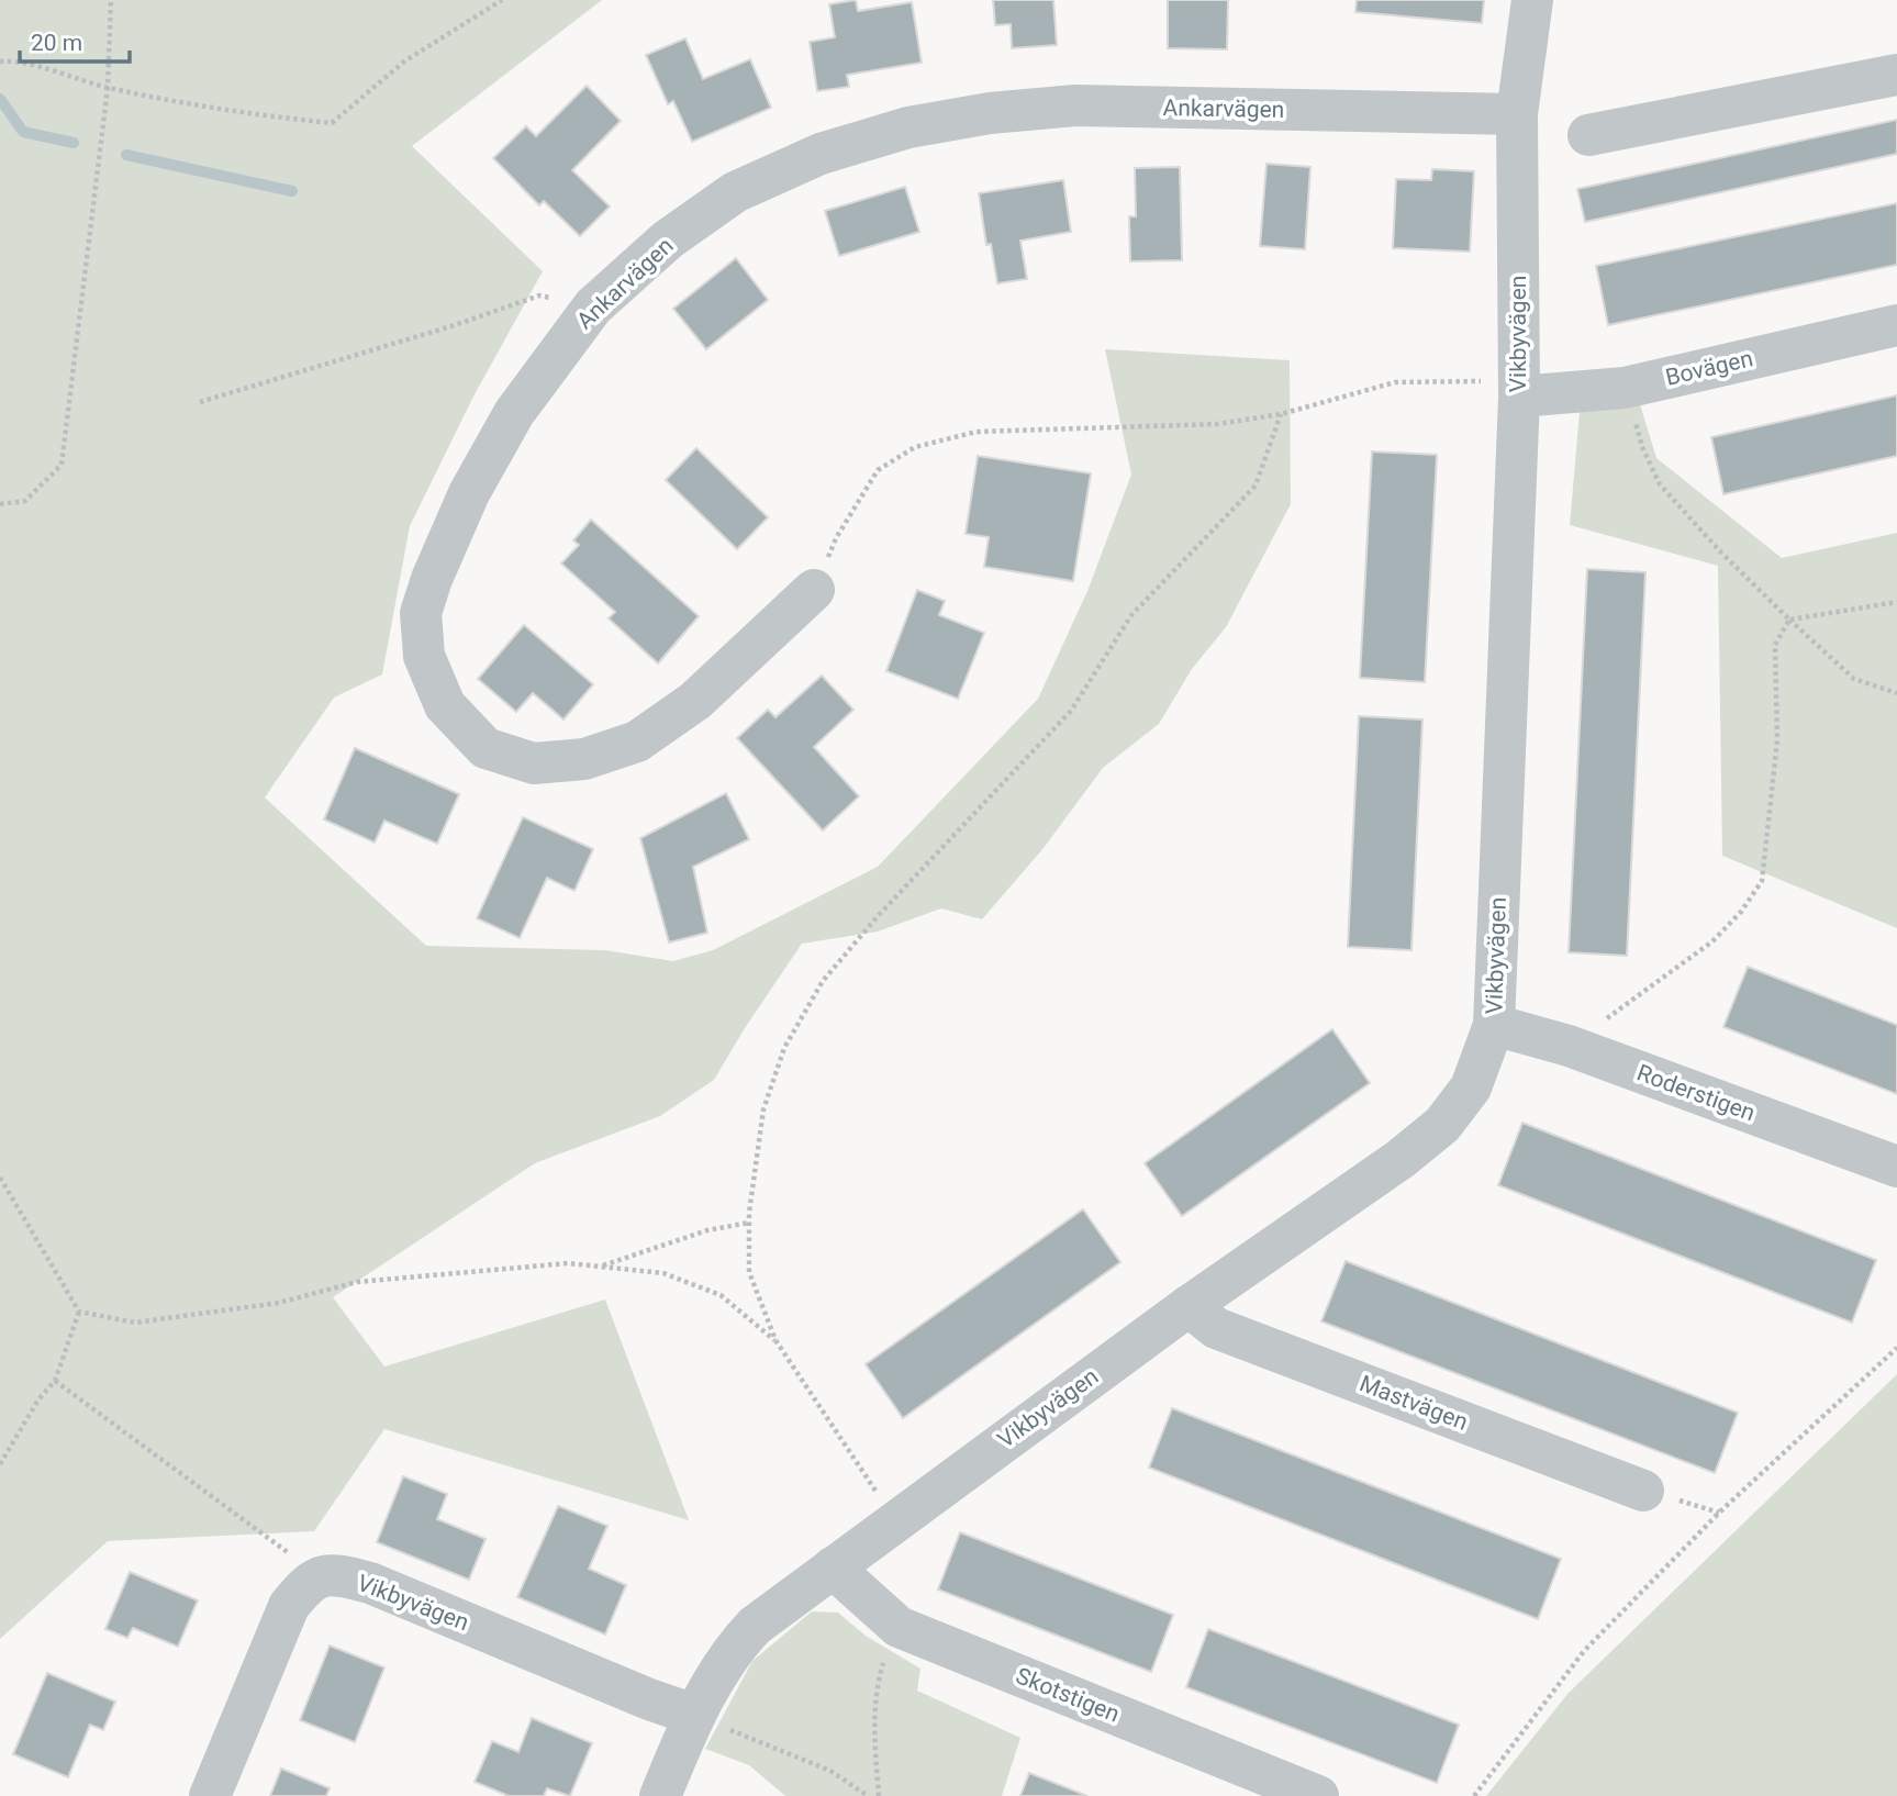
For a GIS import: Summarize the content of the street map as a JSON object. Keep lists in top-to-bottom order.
{
  "streets": {
    "street": [
      "Ankarvägen",
      "Vikbyvägen",
      "Bovägen",
      "Roderstigen",
      "Mastvägen",
      "Skotstigen"
    ]
  },
  "crossings": [
    ["Ankarvägen", "Vikbyvägen"],
    ["Vikbyvägen", "Bovägen"],
    ["Vikbyvägen", "Roderstigen"],
    ["Vikbyvägen", "Mastvägen"],
    ["Vikbyvägen", "Skotstigen"]
  ],
  "scale_bar": "20 m"
}
